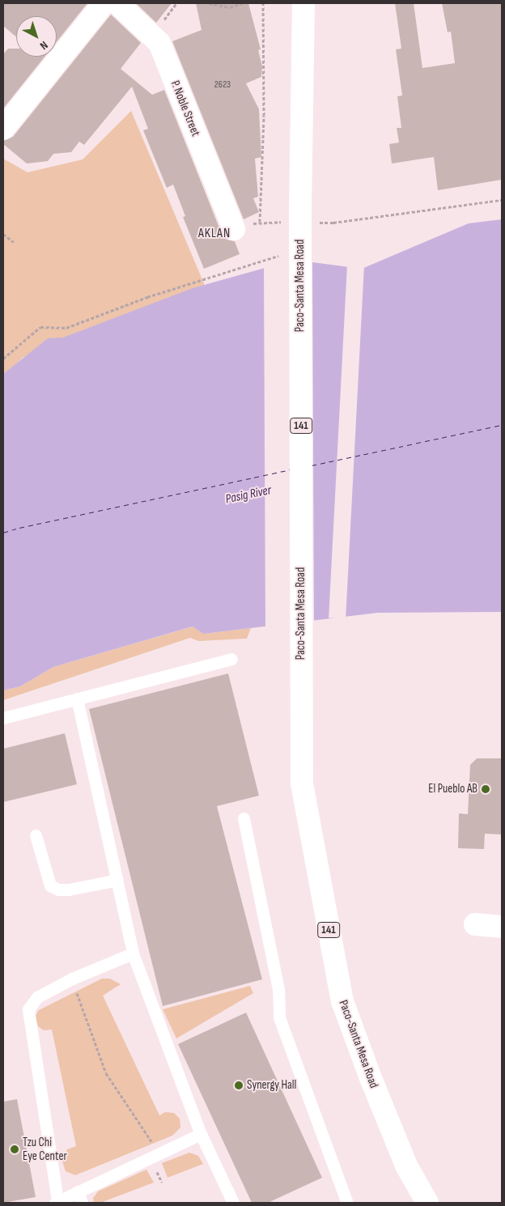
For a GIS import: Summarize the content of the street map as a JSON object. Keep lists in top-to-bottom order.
{
  "streets": {
    "main road": ["P. Noble Street", "Paco-Santa Mesa Road", "141"]
  },
  "districts": ["AKLAN"],
  "water": ["Pasig River"],
  "places": ["El Pueblo AB", "Synergy Hall", "Tzu Chi Eye Center"],
  "house_numbers": ["2623"],
  "north": "bottom right"
}
